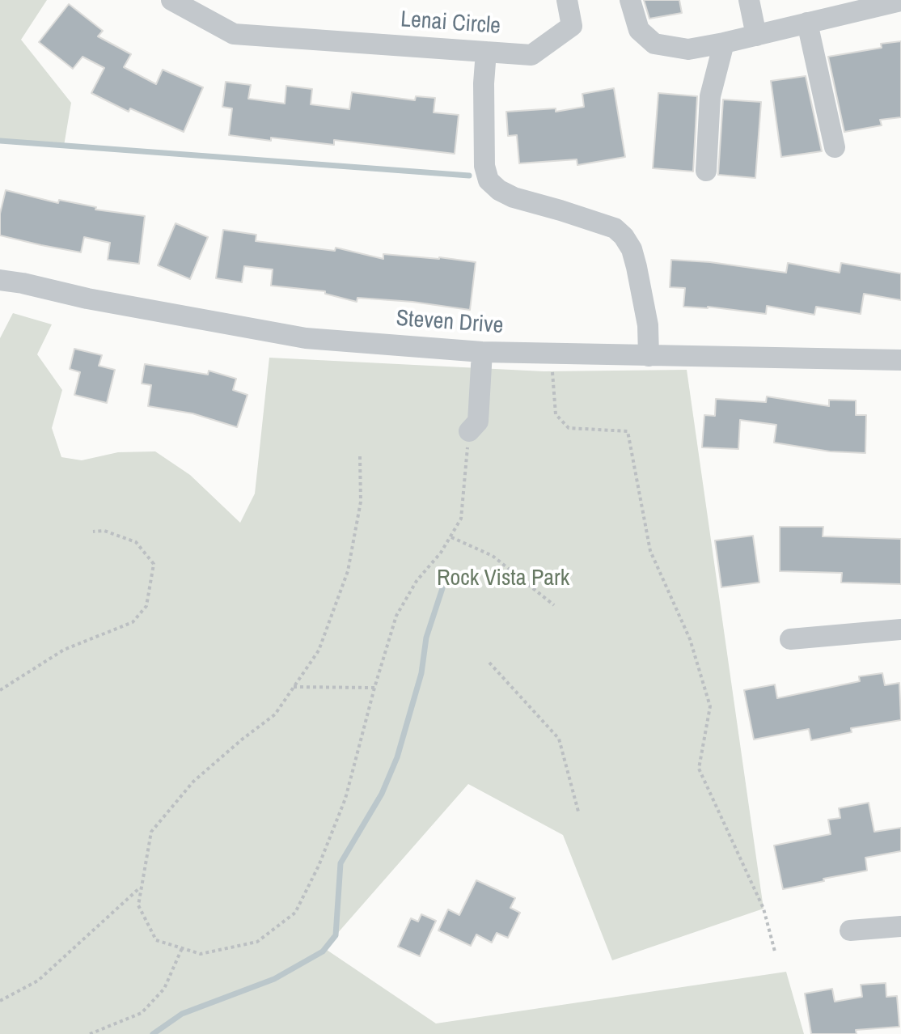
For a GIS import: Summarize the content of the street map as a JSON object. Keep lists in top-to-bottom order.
{
  "streets": {
    "street": ["Lenai Circle", "Steven Drive"]
  },
  "parks": ["Rock Vista Park"]
}
